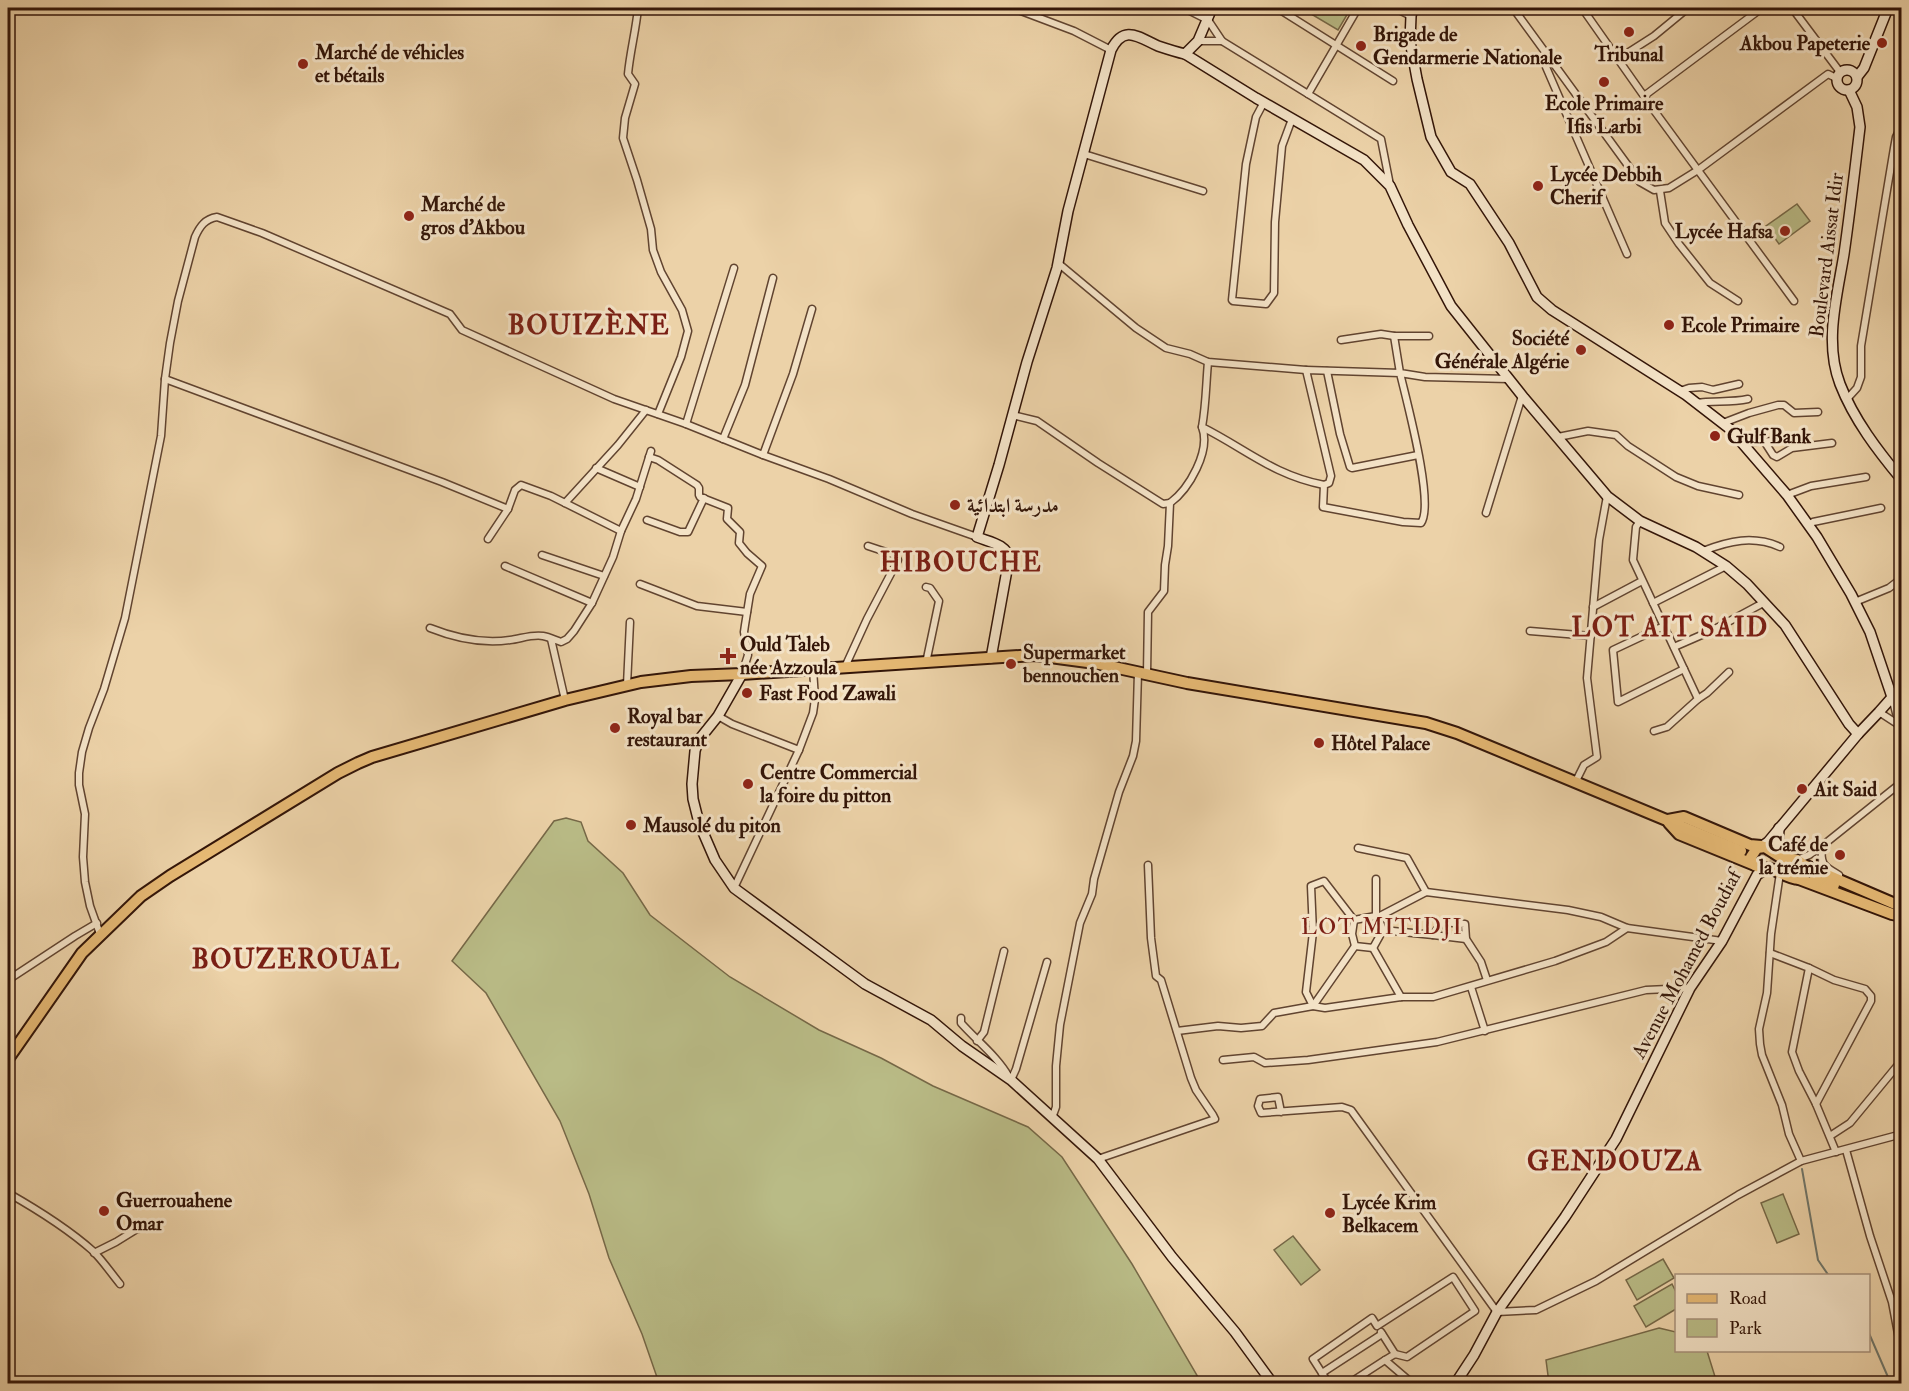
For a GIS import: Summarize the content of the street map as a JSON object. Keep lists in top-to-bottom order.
{
  "streets": {
    "street": ["Boulevard Aissat Idir", "Avenue Mohamed Boudiaf"]
  },
  "districts": [
    "BOUIZÈNE",
    "HIBOUCHE",
    "LOT AIT SAID",
    "LOT MITIDJI",
    "BOUZEROUAL",
    "GENDOUZA"
  ],
  "places": {
    "other": [
      "Tribunal",
      "Akbou Papeterie",
      "Brigade de Gendarmerie Nationale",
      "Marché de véhicles et bétails",
      "Ecole Primaire Ifis Larbi",
      "Lycée Debbih Cherif",
      "Marché de gros d'Akbou",
      "Lycée Hafsa",
      "Ecole Primaire",
      "Société Générale Algérie",
      "Gulf Bank",
      "مدرسة ابتدائية",
      "Supermarket bennouchen",
      "Fast Food Zawali",
      "Royal bar restaurant",
      "Hôtel Palace",
      "Centre Commercial la foire du pitton",
      "Ait Said",
      "Mausolé du piton",
      "Café de la trémie",
      "Guerrouahene Omar",
      "Lycée Krim Belkacem"
    ],
    "health": ["Ould Taleb née Azzoula"]
  },
  "legend": ["Road", "Park"]
}
